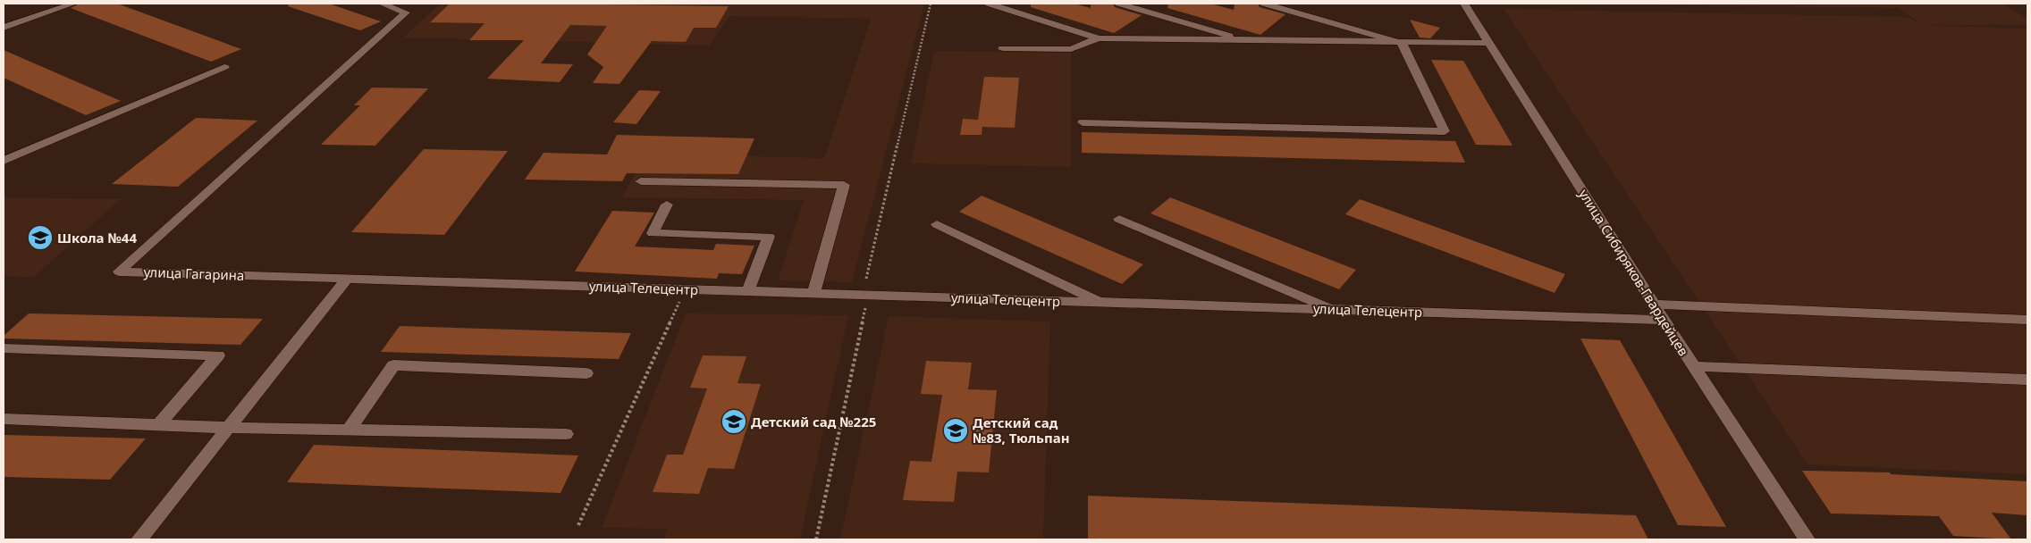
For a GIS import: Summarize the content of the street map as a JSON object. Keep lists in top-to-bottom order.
{
  "streets": {
    "street": ["улица Сибиряков-Гвардейцев", "улица Гагарина", "улица Телецентр"]
  },
  "crossings": [
    ["улица Сибиряков-Гвардейцев", "улица Телецентр"],
    ["улица Гагарина", "улица Телецентр"]
  ],
  "places": {
    "school or university": ["Школа №44", "Детский сад №225", "Детский сад №83, Тюльпан"]
  }
}
